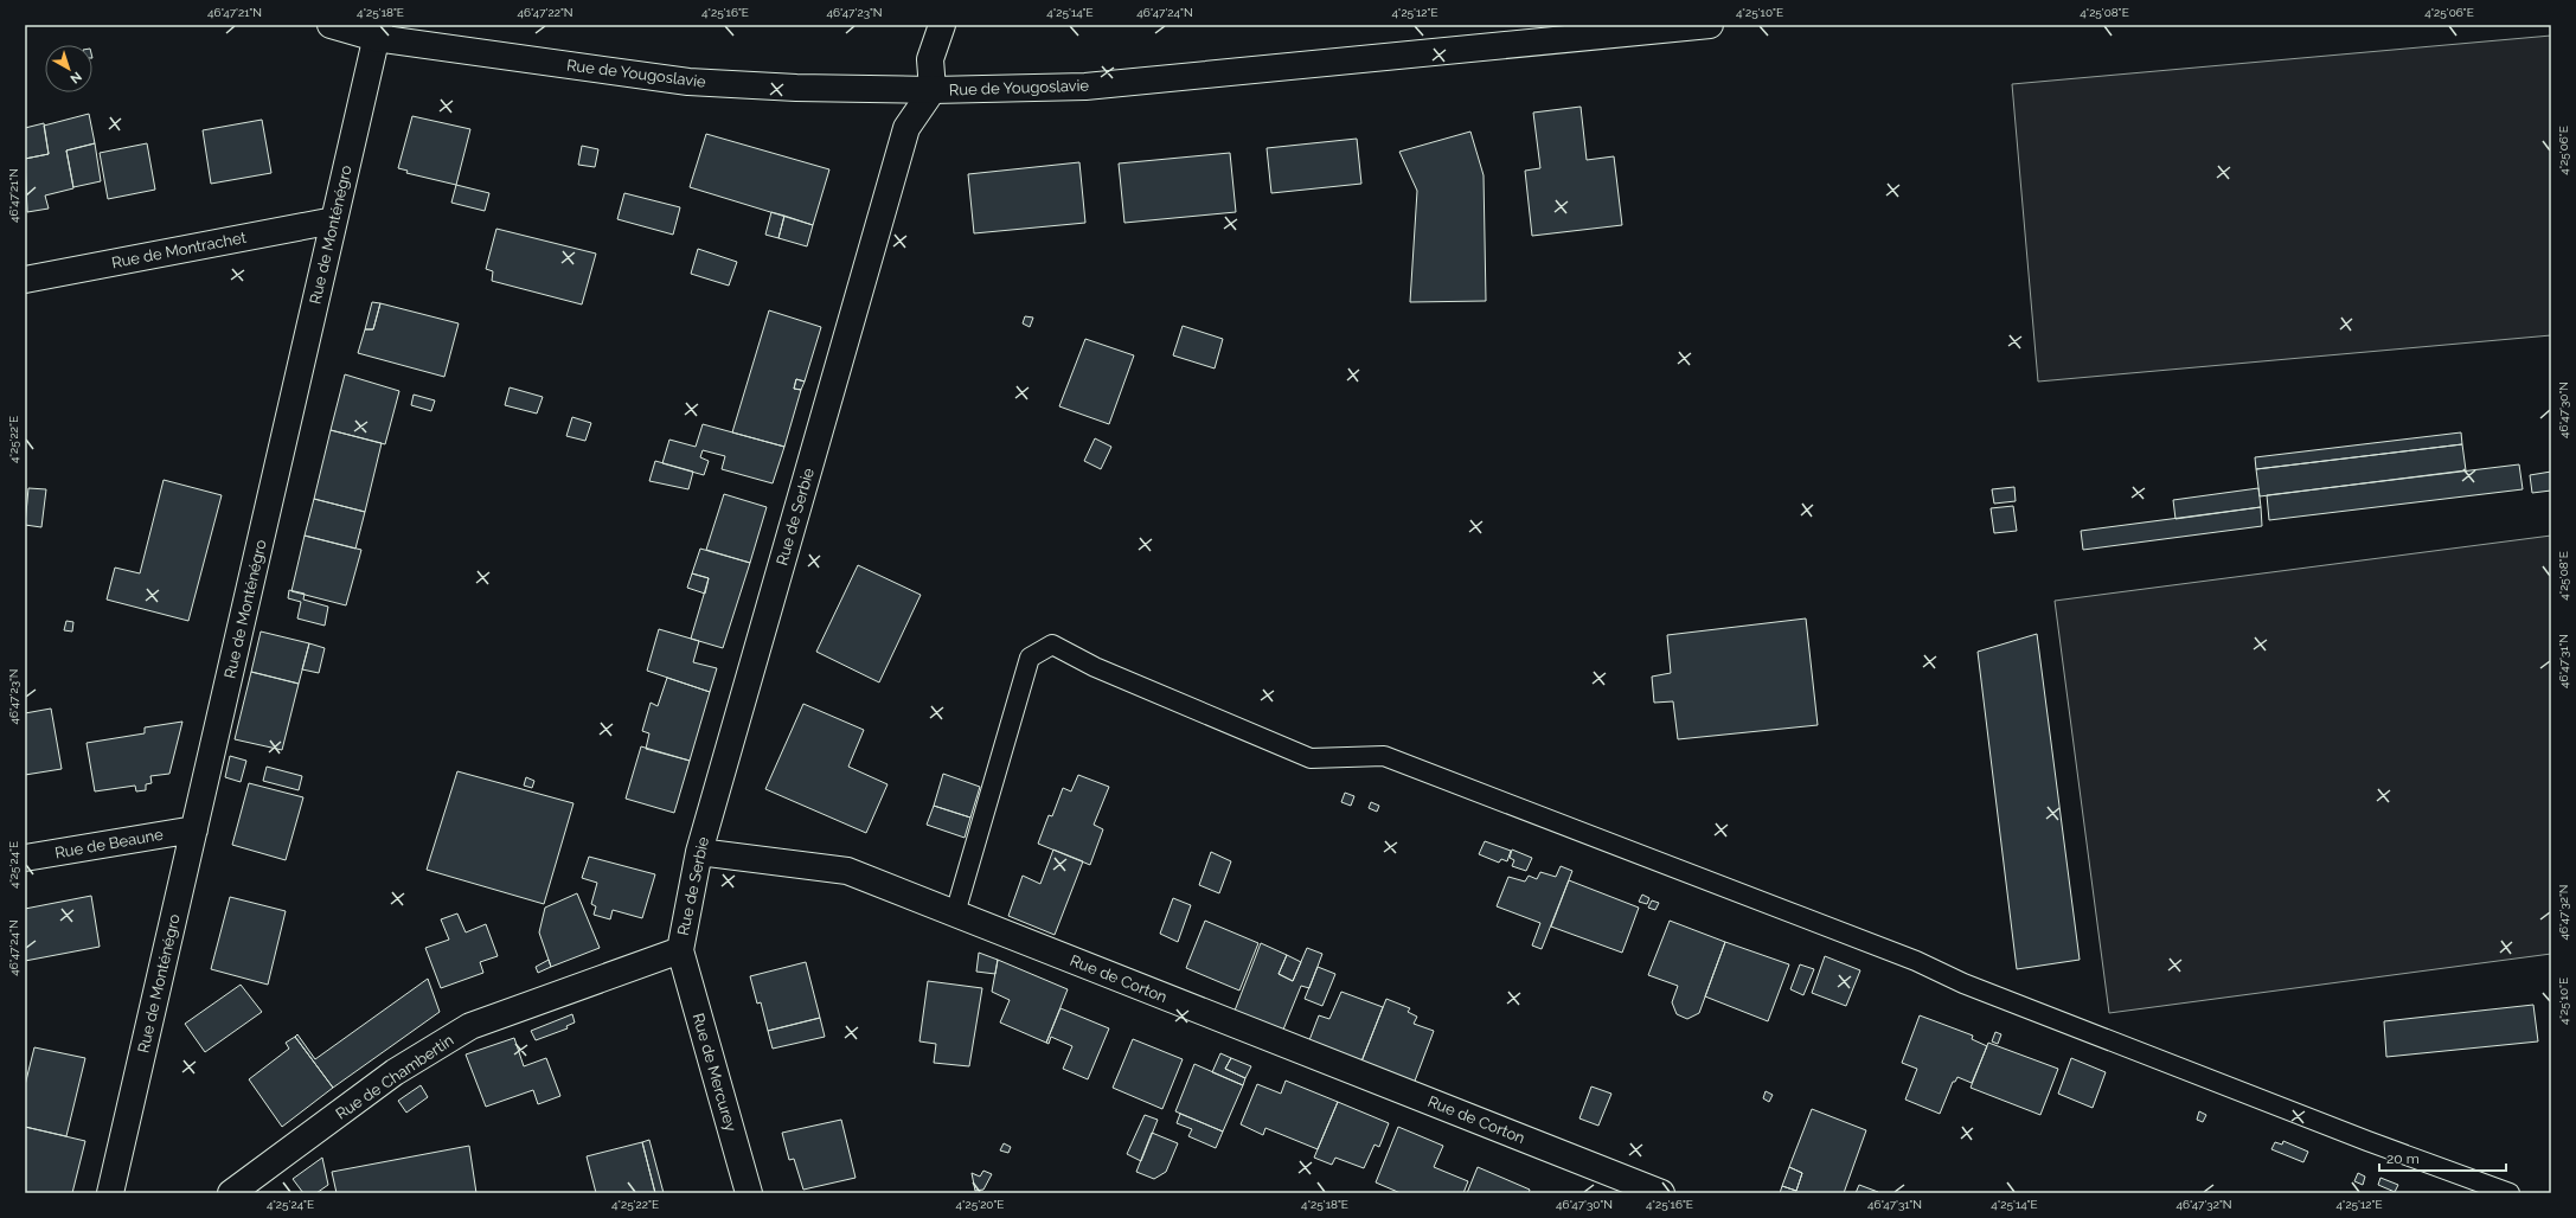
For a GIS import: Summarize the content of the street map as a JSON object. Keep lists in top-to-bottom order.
{
  "streets": {
    "street": [
      "Rue de Yougoslavie",
      "Rue de Monténégro",
      "Rue de Montrachet",
      "Rue de Serbie",
      "Rue de Beaune",
      "Rue de Corton",
      "Rue de Mercurey",
      "Rue de Chambertin"
    ]
  },
  "crossings": [
    ["Rue de Yougoslavie", "Rue de Monténégro"],
    ["Rue de Yougoslavie", "Rue de Serbie"],
    ["Rue de Monténégro", "Rue de Montrachet"],
    ["Rue de Monténégro", "Rue de Beaune"],
    ["Rue de Serbie", "Rue de Corton"],
    ["Rue de Serbie", "Rue de Mercurey"],
    ["Rue de Serbie", "Rue de Chambertin"],
    ["Rue de Mercurey", "Rue de Chambertin"]
  ],
  "scale_bar": "20 m",
  "north": "bottom right",
  "coordinates": [
    "46°47'21\"N",
    "4°25'18\"E",
    "46°47'22\"N",
    "4°25'16\"E",
    "46°47'23\"N",
    "4°25'14\"E",
    "46°47'24\"N",
    "4°25'12\"E",
    "4°25'10\"E",
    "4°25'08\"E",
    "4°25'06\"E",
    "46°47'30\"N",
    "4°25'22\"E",
    "46°47'31\"N",
    "4°25'24\"E",
    "46°47'32\"N",
    "4°25'20\"E"
  ]
}
